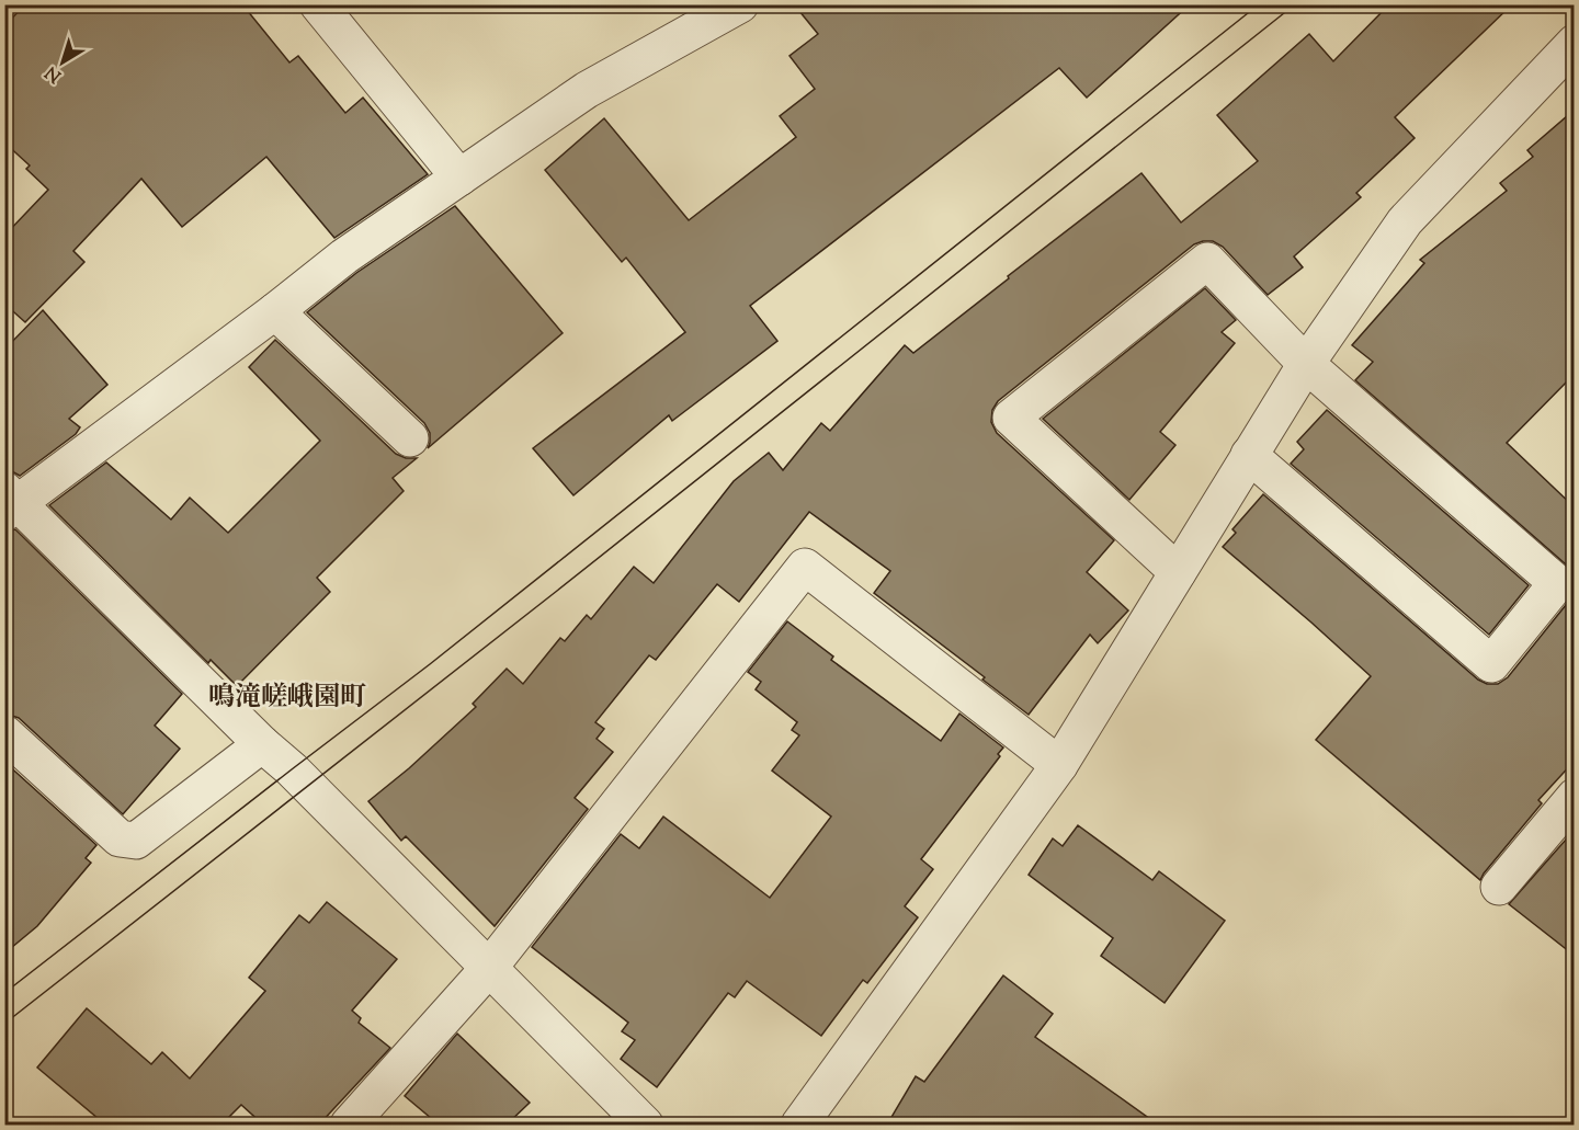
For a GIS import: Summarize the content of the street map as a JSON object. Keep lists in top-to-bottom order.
{
  "districts": ["鳴滝嵯峨園町"],
  "north": "bottom left"
}
